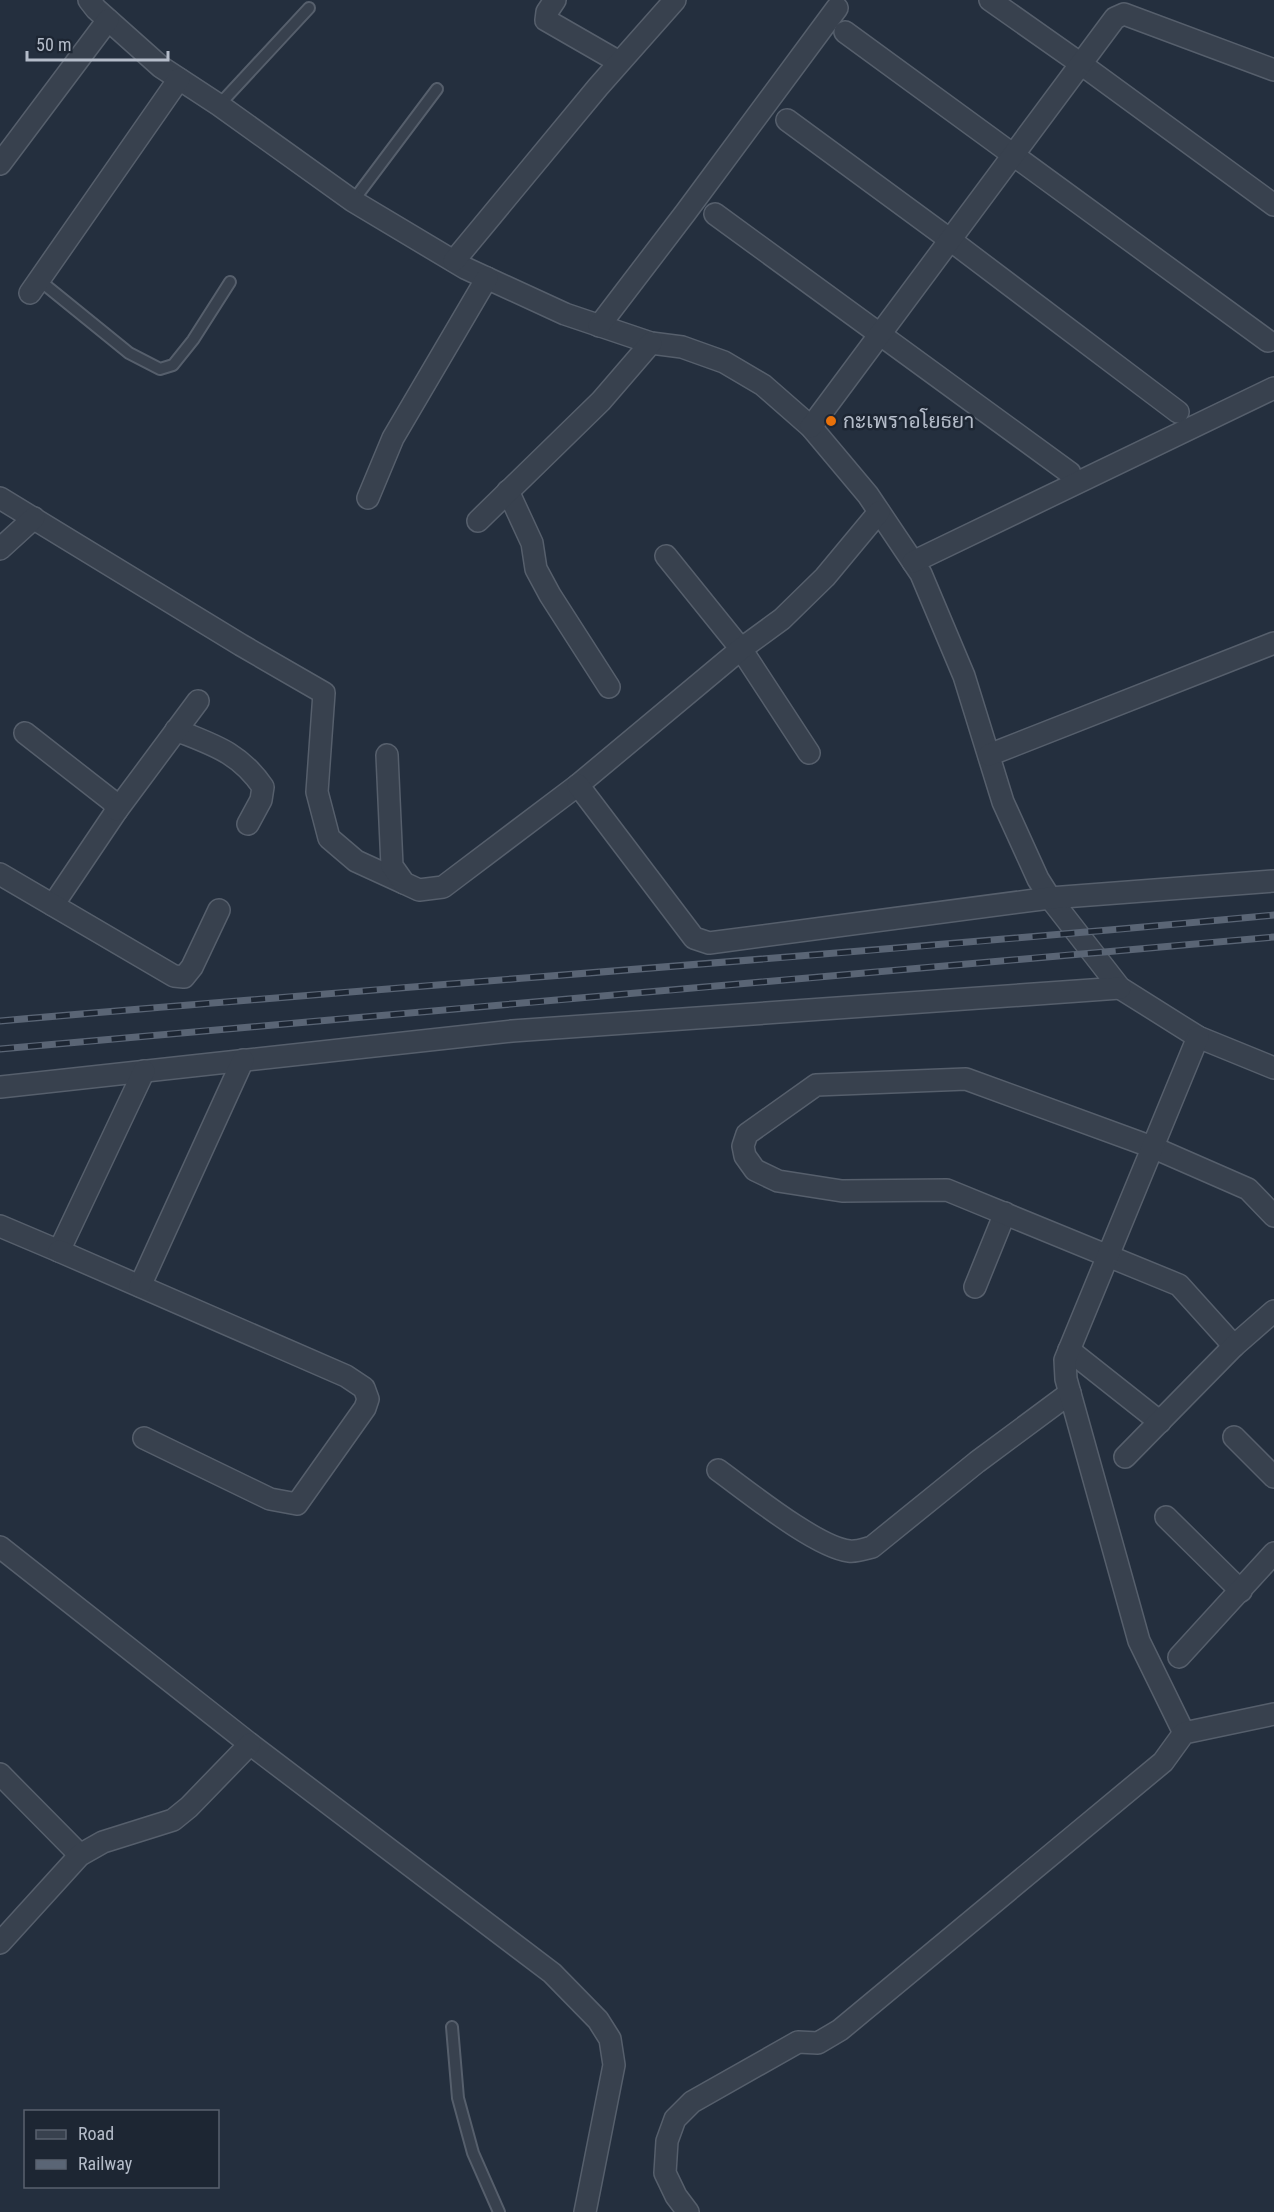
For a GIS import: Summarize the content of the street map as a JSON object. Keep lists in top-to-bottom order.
{
  "places": ["กะเพราอโยธยา"],
  "legend": ["Road", "Railway"],
  "scale_bar": "50 m"
}
